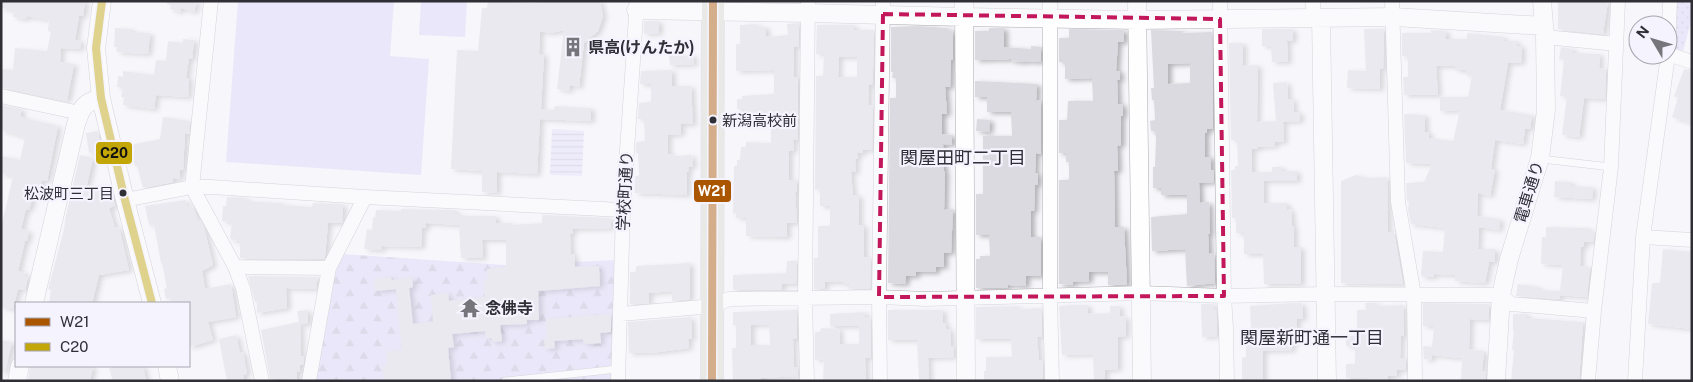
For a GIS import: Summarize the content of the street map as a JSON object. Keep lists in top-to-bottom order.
{
  "streets": {
    "street": ["学校町通り", "電車通り"]
  },
  "districts": ["関屋田町二丁目", "関屋新町通一丁目"],
  "places": {
    "building": ["県高(けんたか)"],
    "other": ["新潟高校前", "松波町三丁目"],
    "temple": ["念佛寺"]
  },
  "lines": ["transit line W21", "transit line C20"],
  "legend": ["W21", "C20"],
  "north": "top left"
}
